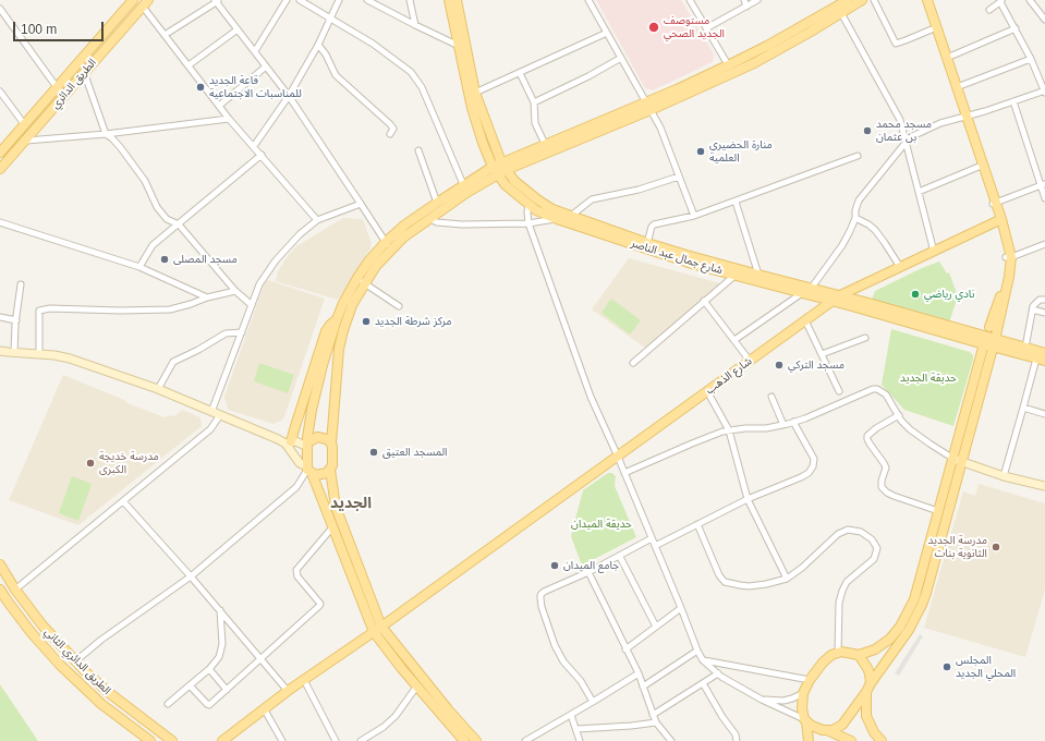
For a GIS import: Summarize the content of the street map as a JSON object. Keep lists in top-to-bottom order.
{
  "streets": {
    "main road": [
      "الطريق الدائري",
      "شارع جمال عبد الناصر",
      "شارع الذهب",
      "الطريق الدائري الثاني"
    ]
  },
  "crossings": [
    ["شارع جمال عبد الناصر", "شارع الذهب"]
  ],
  "districts": ["الجديد"],
  "parks": ["حديقة الجديد", "حديقة الميدان"],
  "places": [
    "مستوصف الجديد الصحي",
    "قاعة الجديد للمناسبات الاجتماعية",
    "مسجد محمد بن عثمان",
    "منارة الحضيري العلمية",
    "مسجد المصلى",
    "نادي رياضي",
    "مركز شرطة الجديد",
    "مسجد التركي",
    "المسجد العتيق",
    "مدرسة خديجة الكبرى",
    "مدرسة الجديد الثانوية بنات",
    "جامع الميدان",
    "المجلس المحلي الجديد"
  ],
  "scale_bar": "100 m"
}
